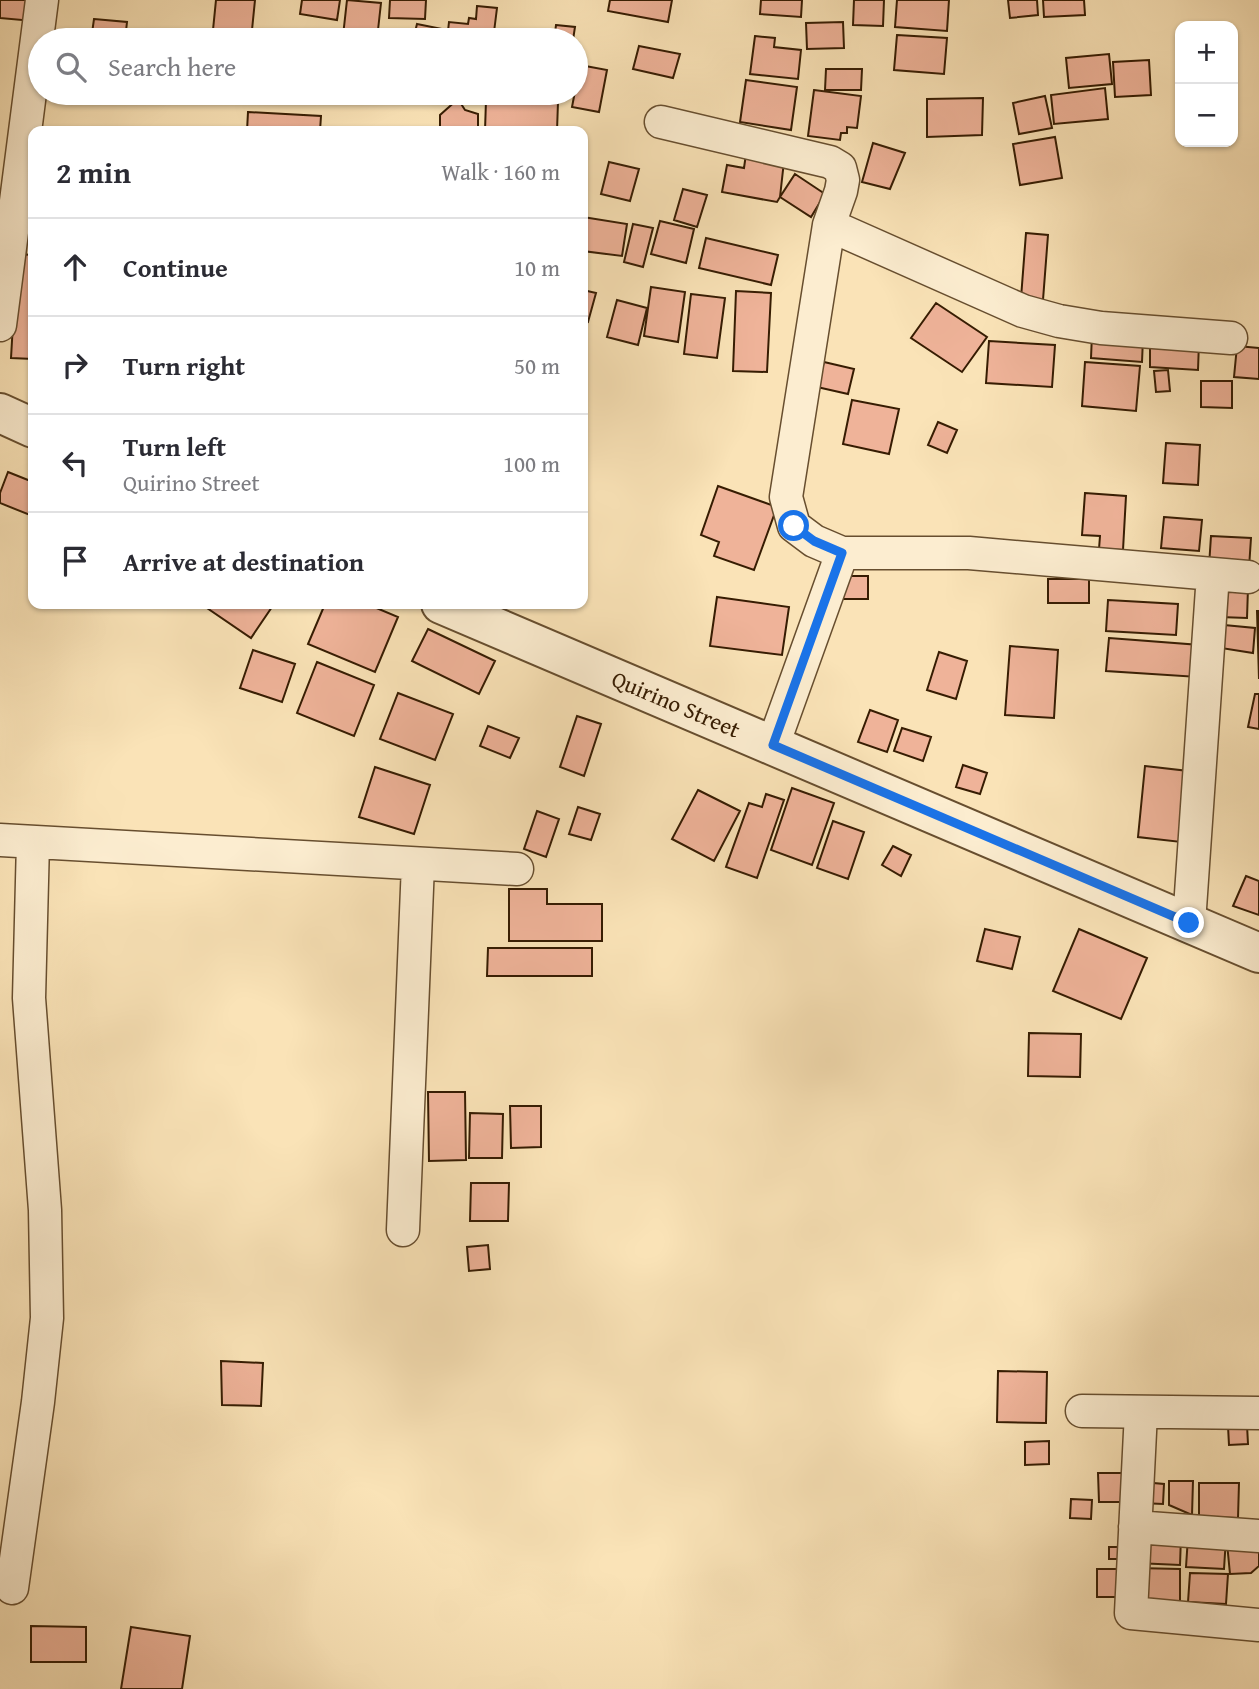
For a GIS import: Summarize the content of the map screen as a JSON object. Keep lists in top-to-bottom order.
{
  "streets": {
    "street": ["Quirino Street"]
  },
  "page": {
    "map_buttons": ["+", "−"],
    "search": "Search here",
    "heading": ["2 min", "Walk · 160 m"],
    "list": [
      ["Continue", "10 m"],
      ["Turn right", "50 m"],
      ["Turn left", "Quirino Street", "100 m"],
      "Arrive at destination"
    ]
  }
}
